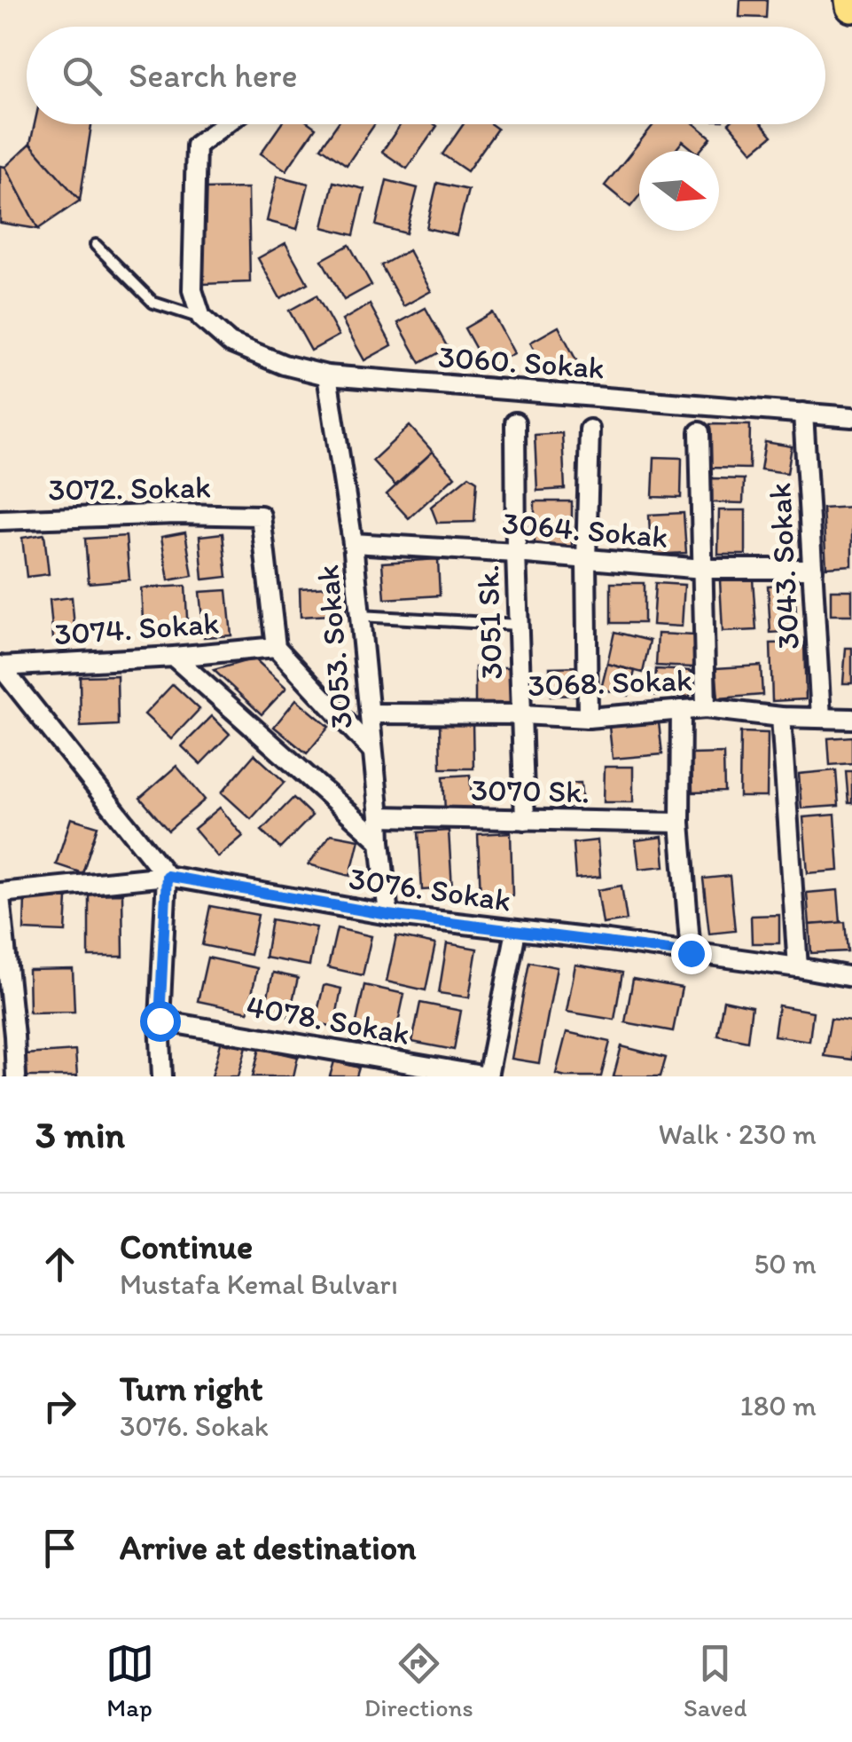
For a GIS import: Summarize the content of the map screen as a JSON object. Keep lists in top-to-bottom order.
{
  "streets": {
    "street": [
      "3060. Sokak",
      "3072. Sokak",
      "3064. Sokak",
      "3043. Sokak",
      "3051 Sk.",
      "3074. Sokak",
      "3053. Sokak",
      "3068. Sokak",
      "3070 Sk.",
      "3076. Sokak",
      "4078. Sokak"
    ]
  },
  "crossings": [
    ["3060. Sokak", "3043. Sokak"],
    ["3060. Sokak", "3053. Sokak"],
    ["3072. Sokak", "3074. Sokak"],
    ["3064. Sokak", "3043. Sokak"],
    ["3064. Sokak", "3051 Sk."],
    ["3064. Sokak", "3053. Sokak"],
    ["3043. Sokak", "3068. Sokak"],
    ["3051 Sk.", "3068. Sokak"],
    ["3051 Sk.", "3070 Sk."],
    ["3053. Sokak", "3068. Sokak"],
    ["3053. Sokak", "3070 Sk."],
    ["3053. Sokak", "3076. Sokak"]
  ],
  "north": "right",
  "page": {
    "search": "Search here",
    "heading": ["3 min", "Walk · 230 m"],
    "list": [
      ["Continue", "Mustafa Kemal Bulvarı", "50 m"],
      ["Turn right", "3076. Sokak", "180 m"],
      "Arrive at destination"
    ],
    "nav": ["Map", "Directions", "Saved"]
  }
}
